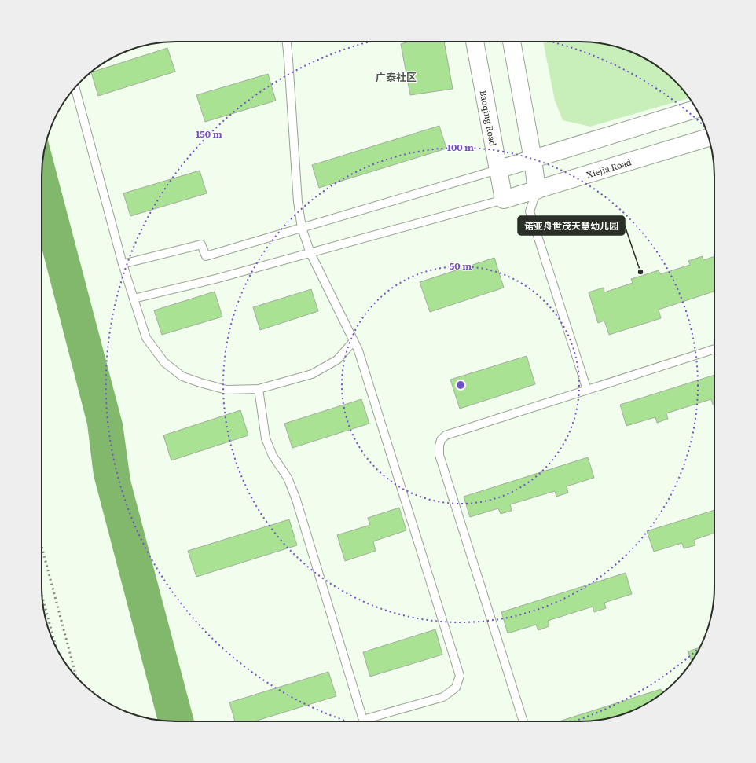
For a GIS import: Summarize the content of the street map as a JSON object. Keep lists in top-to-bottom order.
{
  "streets": {
    "main road": ["Baoqing Road", "Xiejia Road"]
  },
  "crossings": [
    ["Baoqing Road", "Xiejia Road"]
  ],
  "districts": ["广泰社区"],
  "places": ["诺亚舟世茂天慧幼儿园"],
  "rings": ["150 m", "100 m", "50 m"]
}
